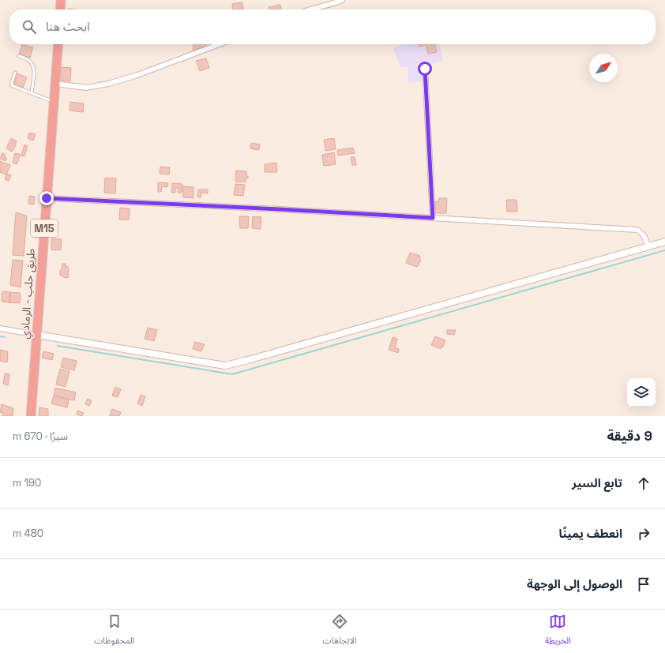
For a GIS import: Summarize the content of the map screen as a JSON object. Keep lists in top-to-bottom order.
{
  "streets": {
    "highway": ["M15", "طريق حلب - الرمادي"]
  },
  "north": "top right",
  "page": {
    "search": "ابحث هنا",
    "heading": ["9 دقيقة", "سيرًا · 670 m"],
    "list": [
      ["تابع السير", "190 m"],
      ["انعطف يمينًا", "480 m"],
      "الوصول إلى الوجهة"
    ],
    "nav": ["الخريطة", "الاتجاهات", "المحفوظات"]
  }
}
